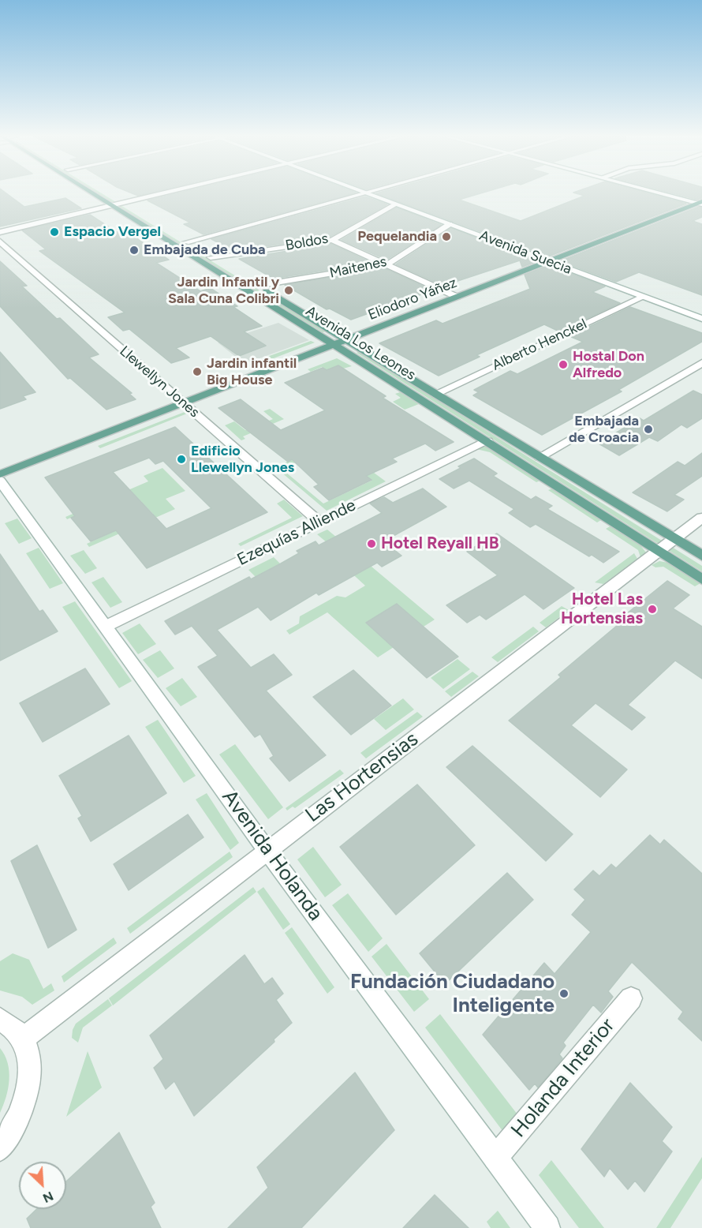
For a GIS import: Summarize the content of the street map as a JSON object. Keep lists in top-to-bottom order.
{
  "streets": {
    "main road": ["Eliodoro Yáñez", "Avenida Los Leones"],
    "street": [
      "Boldos",
      "Avenida Suecia",
      "Maitenes",
      "Alberto Henckel",
      "Llewellyn Jones",
      "Ezequías Alliende",
      "Las Hortensias",
      "Avenida Holanda",
      "Holanda Interior"
    ]
  },
  "crossings": [
    ["Boldos", "Avenida Suecia"],
    ["Avenida Suecia", "Maitenes"],
    ["Avenida Suecia", "Eliodoro Yáñez"],
    ["Avenida Suecia", "Alberto Henckel"],
    ["Maitenes", "Avenida Los Leones"],
    ["Eliodoro Yáñez", "Avenida Los Leones"],
    ["Eliodoro Yáñez", "Llewellyn Jones"],
    ["Avenida Los Leones", "Alberto Henckel"],
    ["Avenida Los Leones", "Ezequías Alliende"],
    ["Avenida Los Leones", "Las Hortensias"],
    ["Llewellyn Jones", "Ezequías Alliende"],
    ["Ezequías Alliende", "Avenida Holanda"],
    ["Las Hortensias", "Avenida Holanda"],
    ["Avenida Holanda", "Holanda Interior"]
  ],
  "places": [
    "Espacio Vergel",
    "Pequelandia",
    "Embajada de Cuba",
    "Jardin Infantil y Sala Cuna Colibri",
    "Hostal Don Alfredo",
    "Jardin infantil Big House",
    "Embajada de Croacia",
    "Edificio Llewellyn Jones",
    "Hotel Reyall HB",
    "Hotel Las Hortensias",
    "Fundación Ciudadano Inteligente"
  ],
  "north": "bottom right"
}
